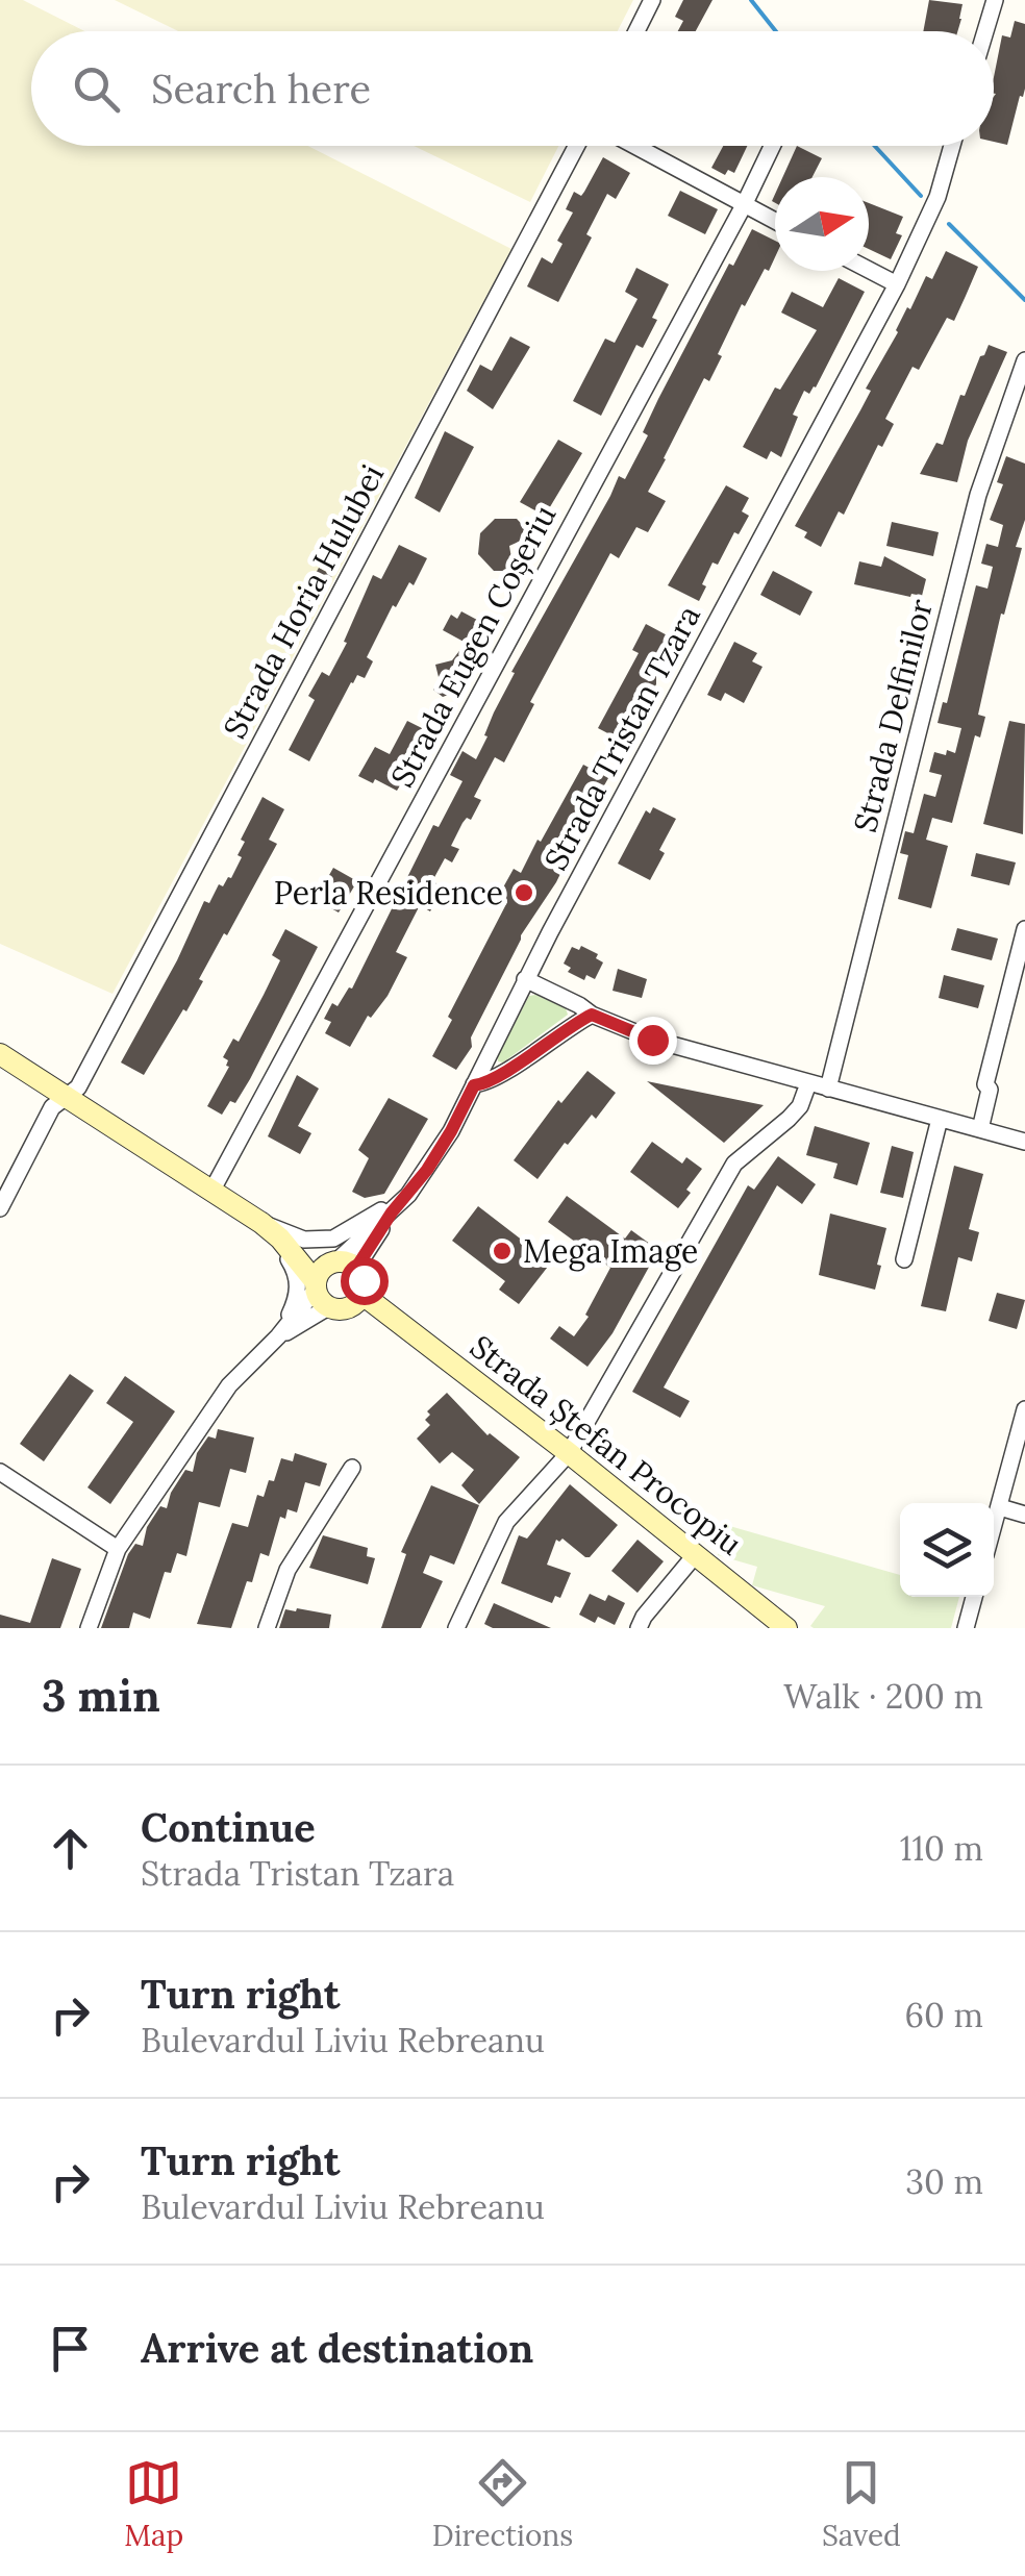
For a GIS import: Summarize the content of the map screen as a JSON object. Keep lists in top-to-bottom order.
{
  "streets": {
    "street": [
      "Strada Horia Hulubei",
      "Strada Eugen Coșeriu",
      "Strada Delfinilor",
      "Strada Tristan Tzara",
      "Strada Ștefan Procopiu"
    ]
  },
  "places": ["Perla Residence", "Mega Image"],
  "north": "right",
  "page": {
    "search": "Search here",
    "heading": ["3 min", "Walk · 200 m"],
    "list": [
      ["Continue", "Strada Tristan Tzara", "110 m"],
      ["Turn right", "Bulevardul Liviu Rebreanu", "60 m"],
      ["Turn right", "Bulevardul Liviu Rebreanu", "30 m"],
      "Arrive at destination"
    ],
    "nav": ["Map", "Directions", "Saved"]
  }
}
